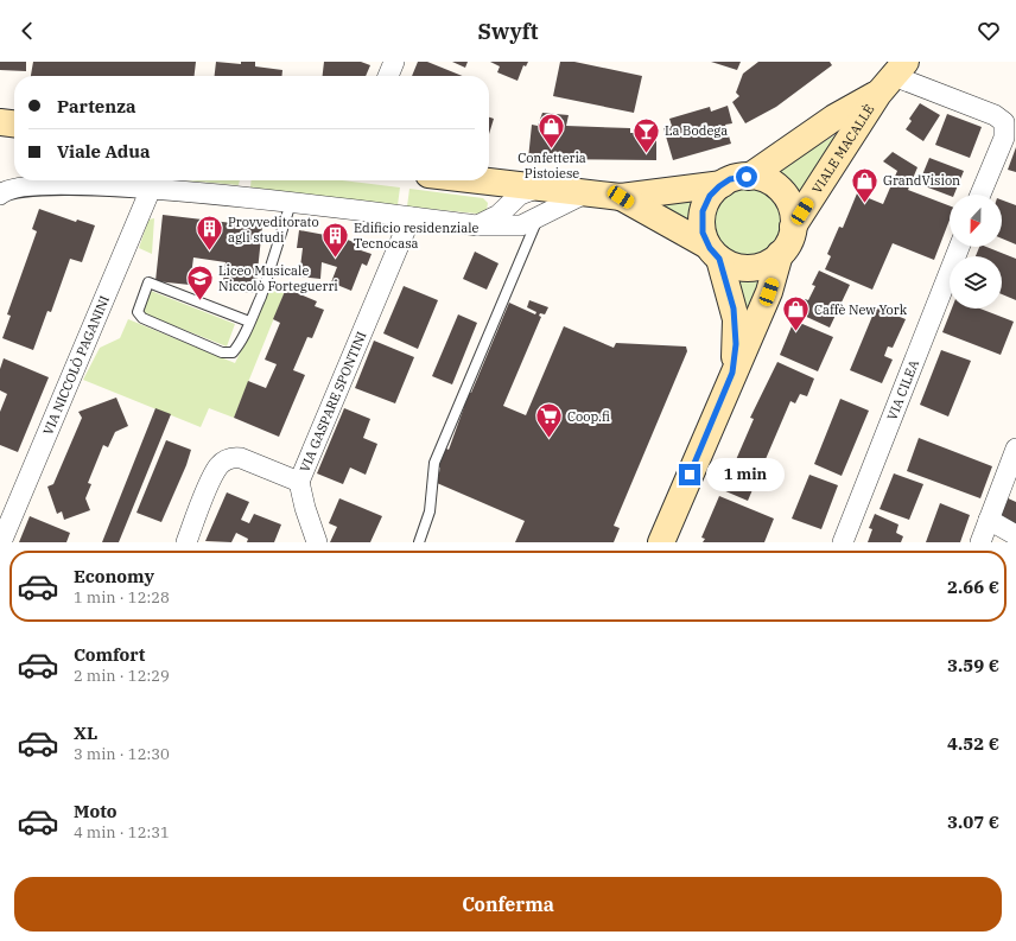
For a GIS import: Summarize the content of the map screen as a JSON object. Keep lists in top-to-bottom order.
{
  "streets": {
    "main road": ["VIALE MACALLÈ"],
    "street": ["VIA NICCOLÒ PAGANINI", "VIA CILEA", "VIA GASPARE SPONTINI"]
  },
  "places": {
    "shop": ["Confetteria Pistoiese", "GrandVision", "Caffè New York"],
    "bar": ["La Bodega"],
    "building": ["Provveditorato agli studi", "Edificio residenziale Tecnocasa"],
    "school or university": ["Liceo Musicale Niccolò Forteguerri"],
    "supermarket": ["Coop.fi"]
  },
  "north": "bottom",
  "page": {
    "header": "Swyft",
    "banner": ["Partenza", "Viale Adua"],
    "bubble": "1 min",
    "list": [
      {
        "name": "Economy",
        "note": "1 min · 12:28",
        "value": "2.66 €"
      },
      {
        "name": "Comfort",
        "note": "2 min · 12:29",
        "value": "3.59 €"
      },
      {
        "name": "XL",
        "note": "3 min · 12:30",
        "value": "4.52 €"
      },
      {
        "name": "Moto",
        "note": "4 min · 12:31",
        "value": "3.07 €"
      }
    ],
    "buttons": "Conferma"
  }
}
